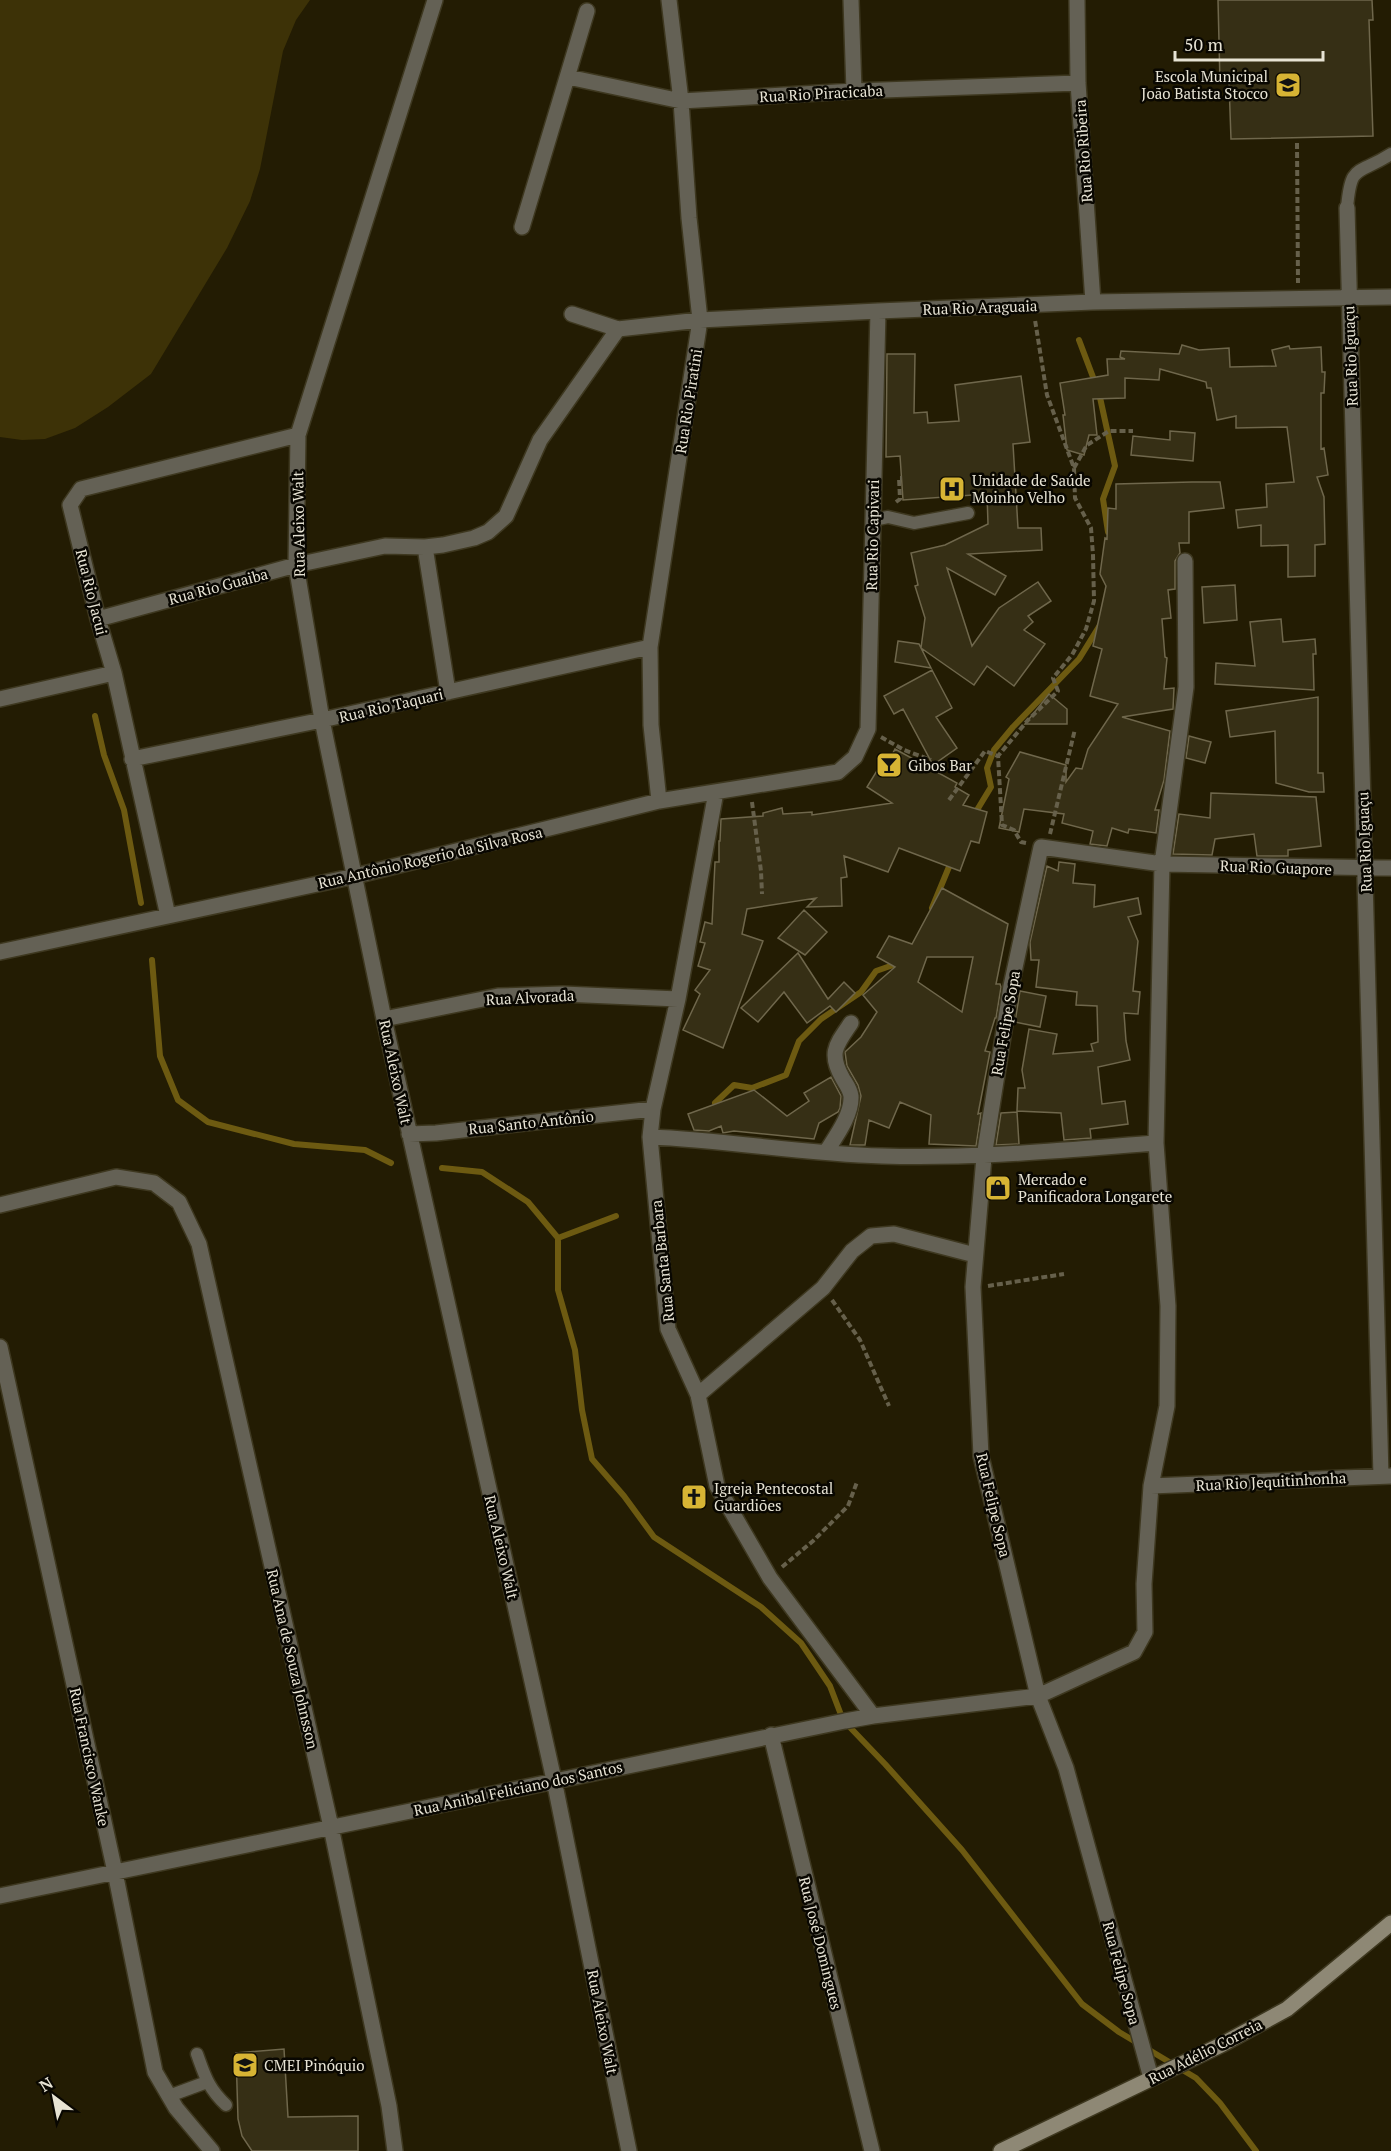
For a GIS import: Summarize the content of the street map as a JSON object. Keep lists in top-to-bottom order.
{
  "streets": {
    "main road": ["Rua Adélio Correia"],
    "street": [
      "Rua Rio Piracicaba",
      "Rua Rio Ribeira",
      "Rua Rio Araguaia",
      "Rua Rio Iguaçu",
      "Rua Rio Piratini",
      "Rua Aleixo Walt",
      "Rua Rio Capivari",
      "Rua Rio Guaiba",
      "Rua Rio Jacui",
      "Rua Rio Taquari",
      "Rua Antônio Rogerio da Silva Rosa",
      "Rua Rio Guapore",
      "Rua Alvorada",
      "Rua Felipe Sopa",
      "Rua Santo Antônio",
      "Rua Santa Barbara",
      "Rua Rio Jequitinhonha",
      "Rua Ana de Souza Johnsson",
      "Rua Francisco Wanke",
      "Rua Anibal Feliciano dos Santos",
      "Rua José Domingues"
    ]
  },
  "crossings": [
    ["Rua Rio Piracicaba", "Rua Rio Ribeira"],
    ["Rua Rio Piracicaba", "Rua Rio Piratini"],
    ["Rua Rio Ribeira", "Rua Rio Araguaia"],
    ["Rua Rio Araguaia", "Rua Rio Iguaçu"],
    ["Rua Rio Araguaia", "Rua Rio Piratini"],
    ["Rua Rio Araguaia", "Rua Rio Capivari"],
    ["Rua Rio Araguaia", "Rua Rio Guaiba"],
    ["Rua Rio Iguaçu", "Rua Rio Guapore"],
    ["Rua Rio Iguaçu", "Rua Rio Jequitinhonha"],
    ["Rua Rio Piratini", "Rua Rio Taquari"],
    ["Rua Rio Piratini", "Rua Antônio Rogerio da Silva Rosa"],
    ["Rua Aleixo Walt", "Rua Rio Guaiba"],
    ["Rua Aleixo Walt", "Rua Rio Jacui"],
    ["Rua Aleixo Walt", "Rua Rio Taquari"],
    ["Rua Aleixo Walt", "Rua Antônio Rogerio da Silva Rosa"],
    ["Rua Aleixo Walt", "Rua Alvorada"],
    ["Rua Aleixo Walt", "Rua Santo Antônio"],
    ["Rua Aleixo Walt", "Rua Anibal Feliciano dos Santos"],
    ["Rua Rio Capivari", "Rua Antônio Rogerio da Silva Rosa"],
    ["Rua Rio Guaiba", "Rua Rio Jacui"],
    ["Rua Rio Jacui", "Rua Rio Taquari"],
    ["Rua Rio Jacui", "Rua Antônio Rogerio da Silva Rosa"],
    ["Rua Antônio Rogerio da Silva Rosa", "Rua Santa Barbara"],
    ["Rua Rio Guapore", "Rua Felipe Sopa"],
    ["Rua Rio Guapore", "Rua Anibal Feliciano dos Santos"],
    ["Rua Alvorada", "Rua Santa Barbara"],
    ["Rua Felipe Sopa", "Rua Anibal Feliciano dos Santos"],
    ["Rua Felipe Sopa", "Rua Adélio Correia"],
    ["Rua Santo Antônio", "Rua Santa Barbara"],
    ["Rua Santa Barbara", "Rua Anibal Feliciano dos Santos"],
    ["Rua Rio Jequitinhonha", "Rua Anibal Feliciano dos Santos"],
    ["Rua Ana de Souza Johnsson", "Rua Anibal Feliciano dos Santos"],
    ["Rua Francisco Wanke", "Rua Anibal Feliciano dos Santos"],
    ["Rua Anibal Feliciano dos Santos", "Rua José Domingues"]
  ],
  "places": {
    "school or university": ["Escola Municipal João Batista Stocco", "CMEI Pinóquio"],
    "hospital": ["Unidade de Saúde Moinho Velho"],
    "bar": ["Gibos Bar"],
    "shop": ["Mercado e Panificadora Longarete"],
    "church": ["Igreja Pentecostal Guardiões"]
  },
  "scale_bar": "50 m",
  "north": "top left"
}
